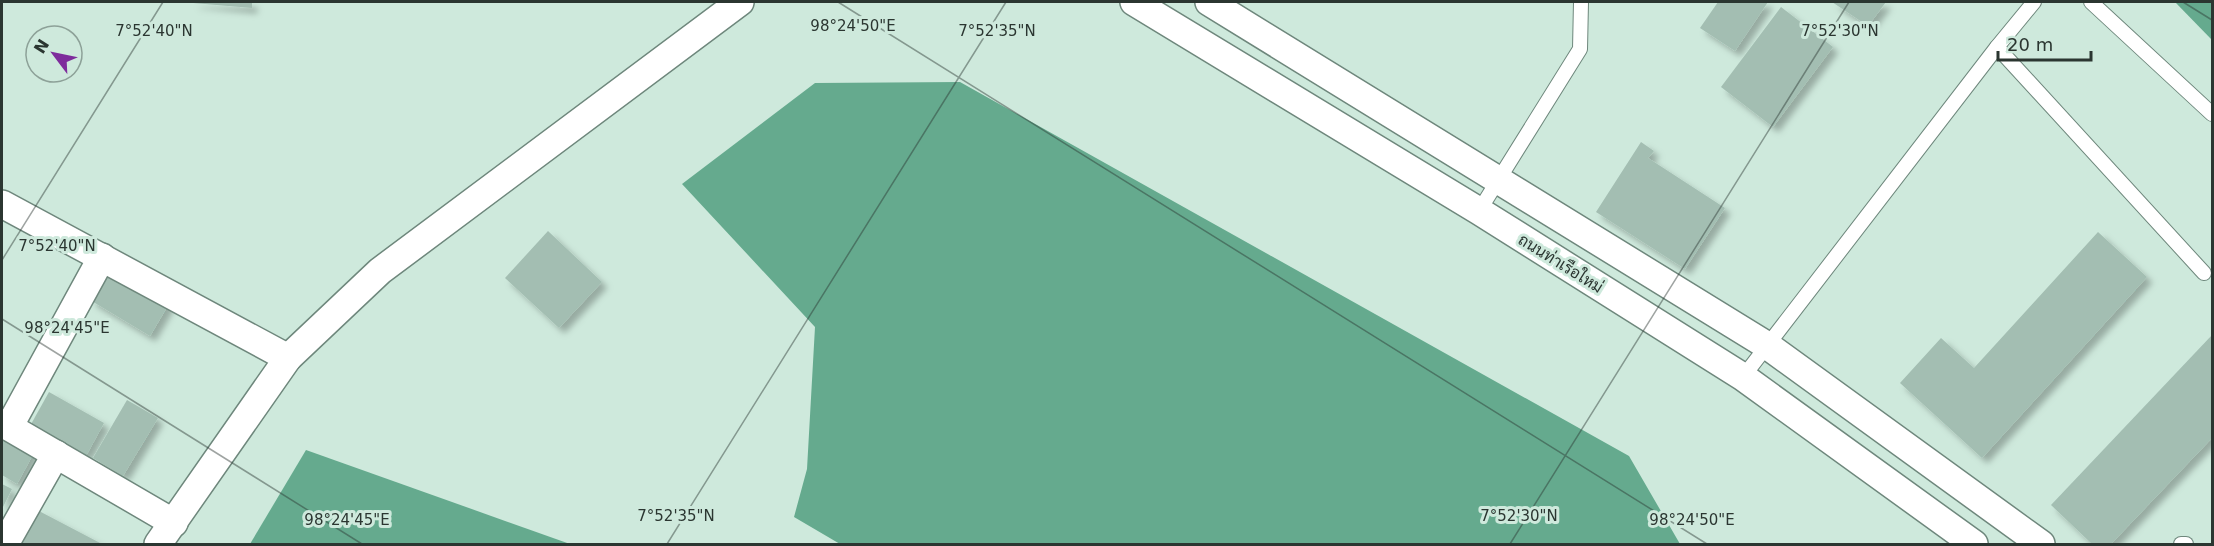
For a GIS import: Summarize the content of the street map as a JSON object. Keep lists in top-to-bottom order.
{
  "streets": {
    "street": ["ถนนท่าเรือใหม่"]
  },
  "scale_bar": "20 m",
  "north": "top left",
  "coordinates": [
    "98°24'50\"E",
    "7°52'40\"N",
    "7°52'35\"N",
    "7°52'30\"N",
    "98°24'45\"E"
  ]
}
